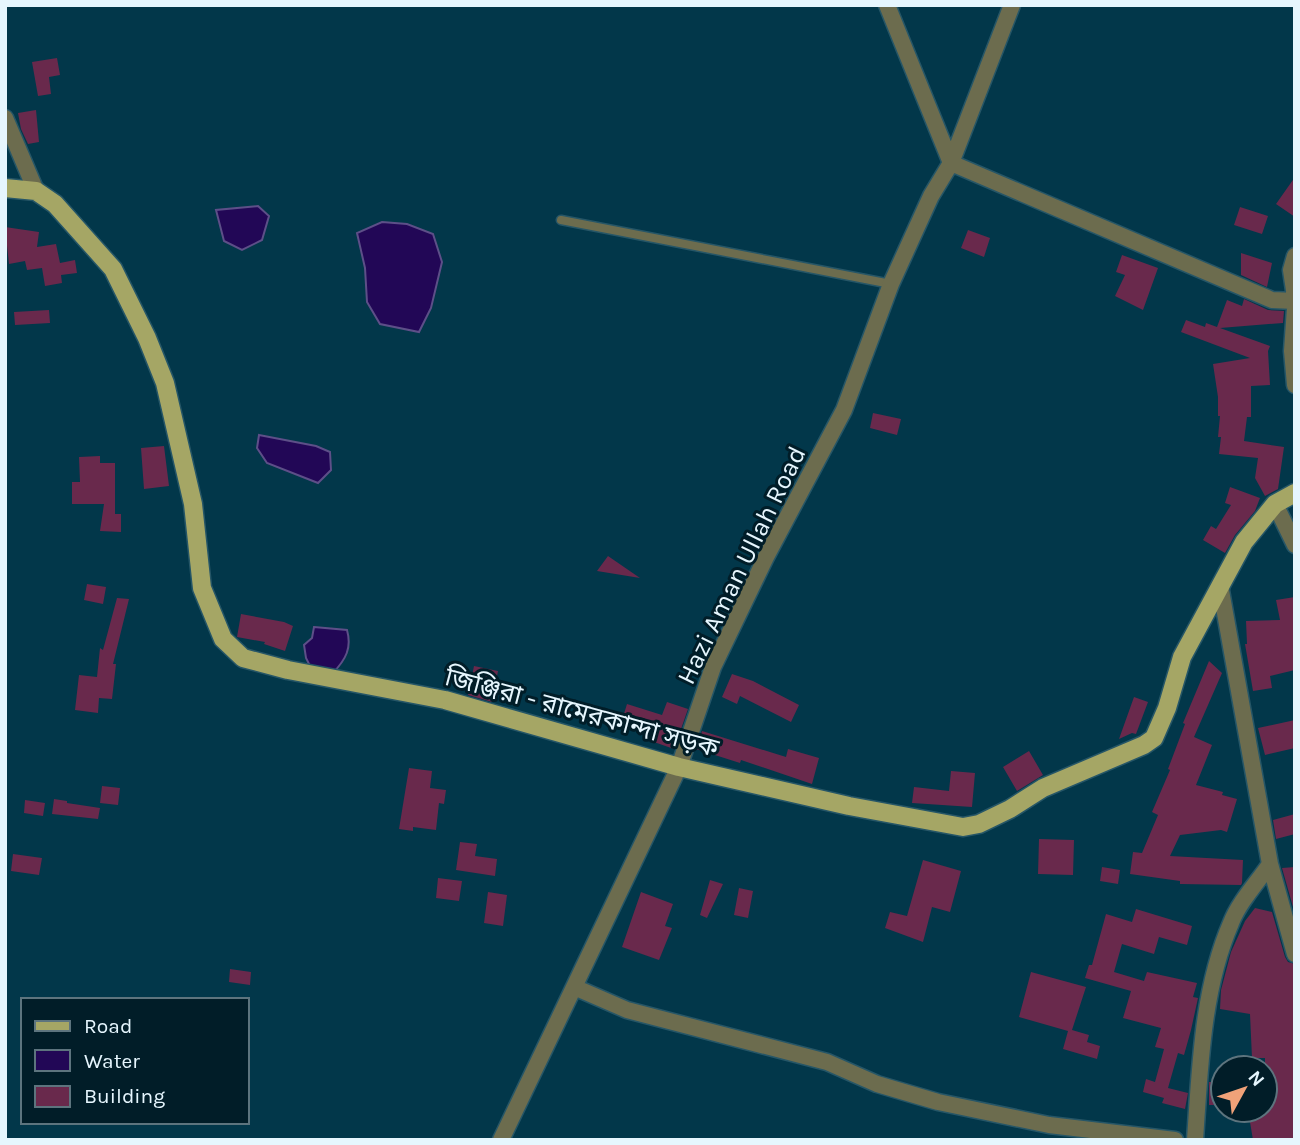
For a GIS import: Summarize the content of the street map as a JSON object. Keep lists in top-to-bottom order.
{
  "streets": {
    "main road": ["জিঞ্জিরা - রামেরকান্দা সড়ক"],
    "street": ["Hazi Aman Ullah Road"]
  },
  "crossings": [
    ["Hazi Aman Ullah Road", "জিঞ্জিরা - রামেরকান্দা সড়ক"]
  ],
  "legend": ["Road", "Water", "Building"],
  "north": "top right"
}
